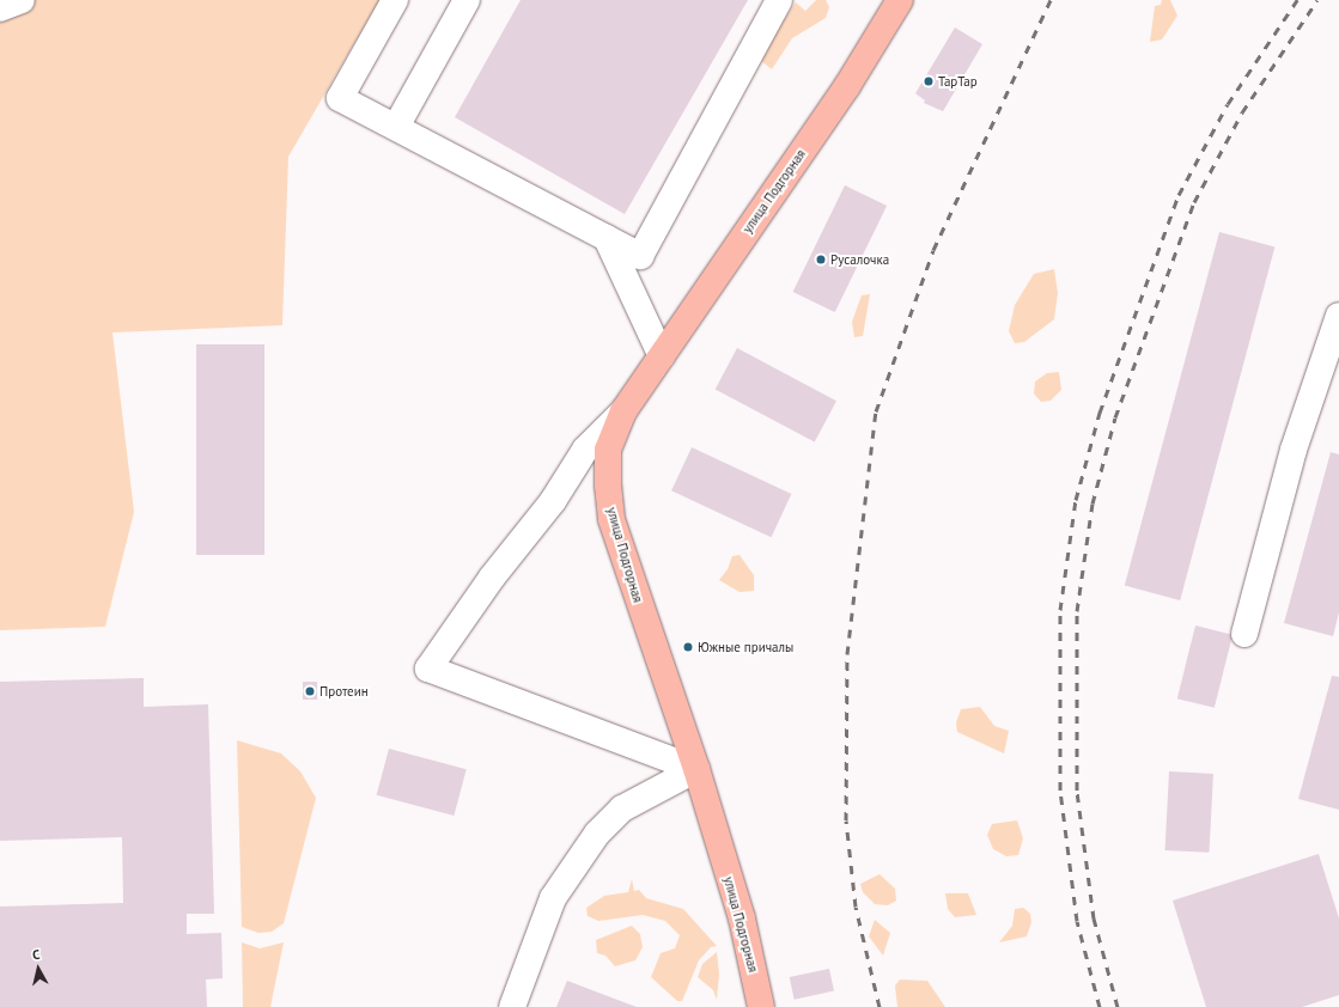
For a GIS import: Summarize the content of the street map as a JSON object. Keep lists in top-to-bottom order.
{
  "streets": {
    "main road": ["улица Подгорная"]
  },
  "places": [
    "ТарТар",
    "Русалочка",
    "Южные причалы",
    "Протеин"
  ],
  "north": "top"
}
